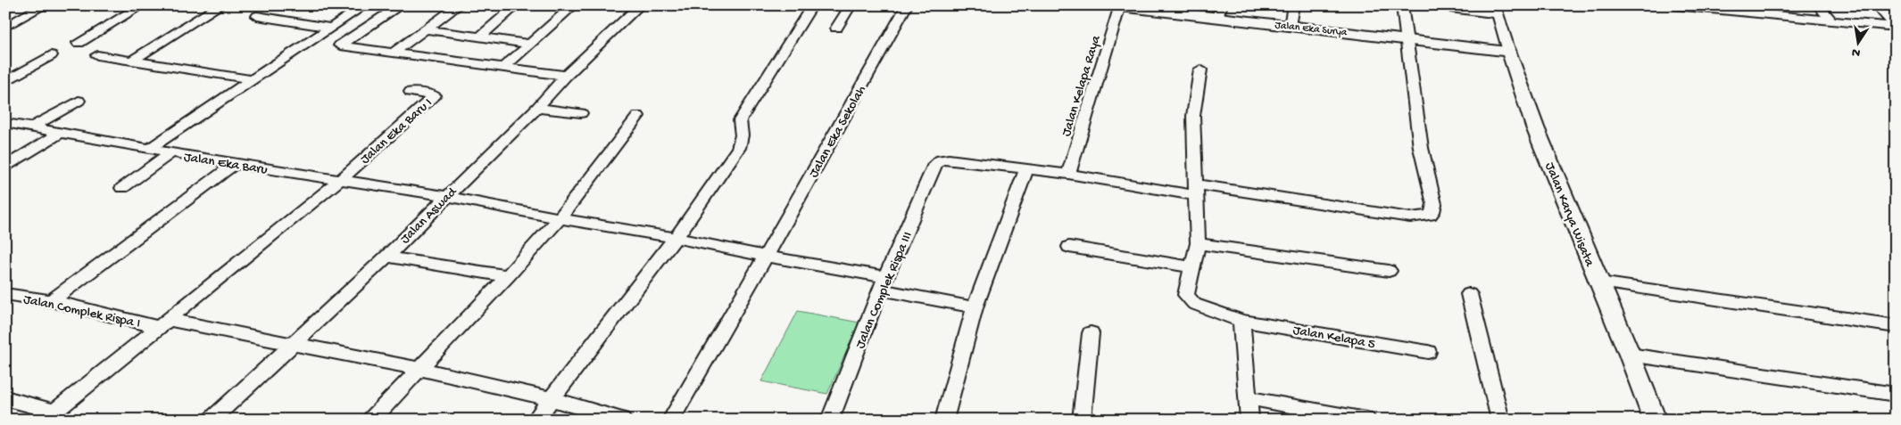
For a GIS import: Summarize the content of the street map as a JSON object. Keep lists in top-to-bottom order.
{
  "streets": {
    "street": [
      "Jalan Eka Surya",
      "Jalan Kelapa Raya",
      "Jalan Eka Baru I",
      "Jalan Eka Sekolah",
      "Jalan Eka Baru",
      "Jalan Karya Wisata",
      "Jalan Aswad",
      "Jalan Complek Rispa III",
      "Jalan Complek Rispa I",
      "Jalan Kelapa 5"
    ]
  },
  "crossings": [
    ["Jalan Eka Surya", "Jalan Kelapa Raya"],
    ["Jalan Eka Surya", "Jalan Karya Wisata"],
    ["Jalan Eka Baru I", "Jalan Eka Baru"],
    ["Jalan Eka Sekolah", "Jalan Eka Baru"],
    ["Jalan Eka Baru", "Jalan Aswad"],
    ["Jalan Eka Baru", "Jalan Complek Rispa III"],
    ["Jalan Aswad", "Jalan Complek Rispa I"]
  ],
  "north": "bottom"
}
